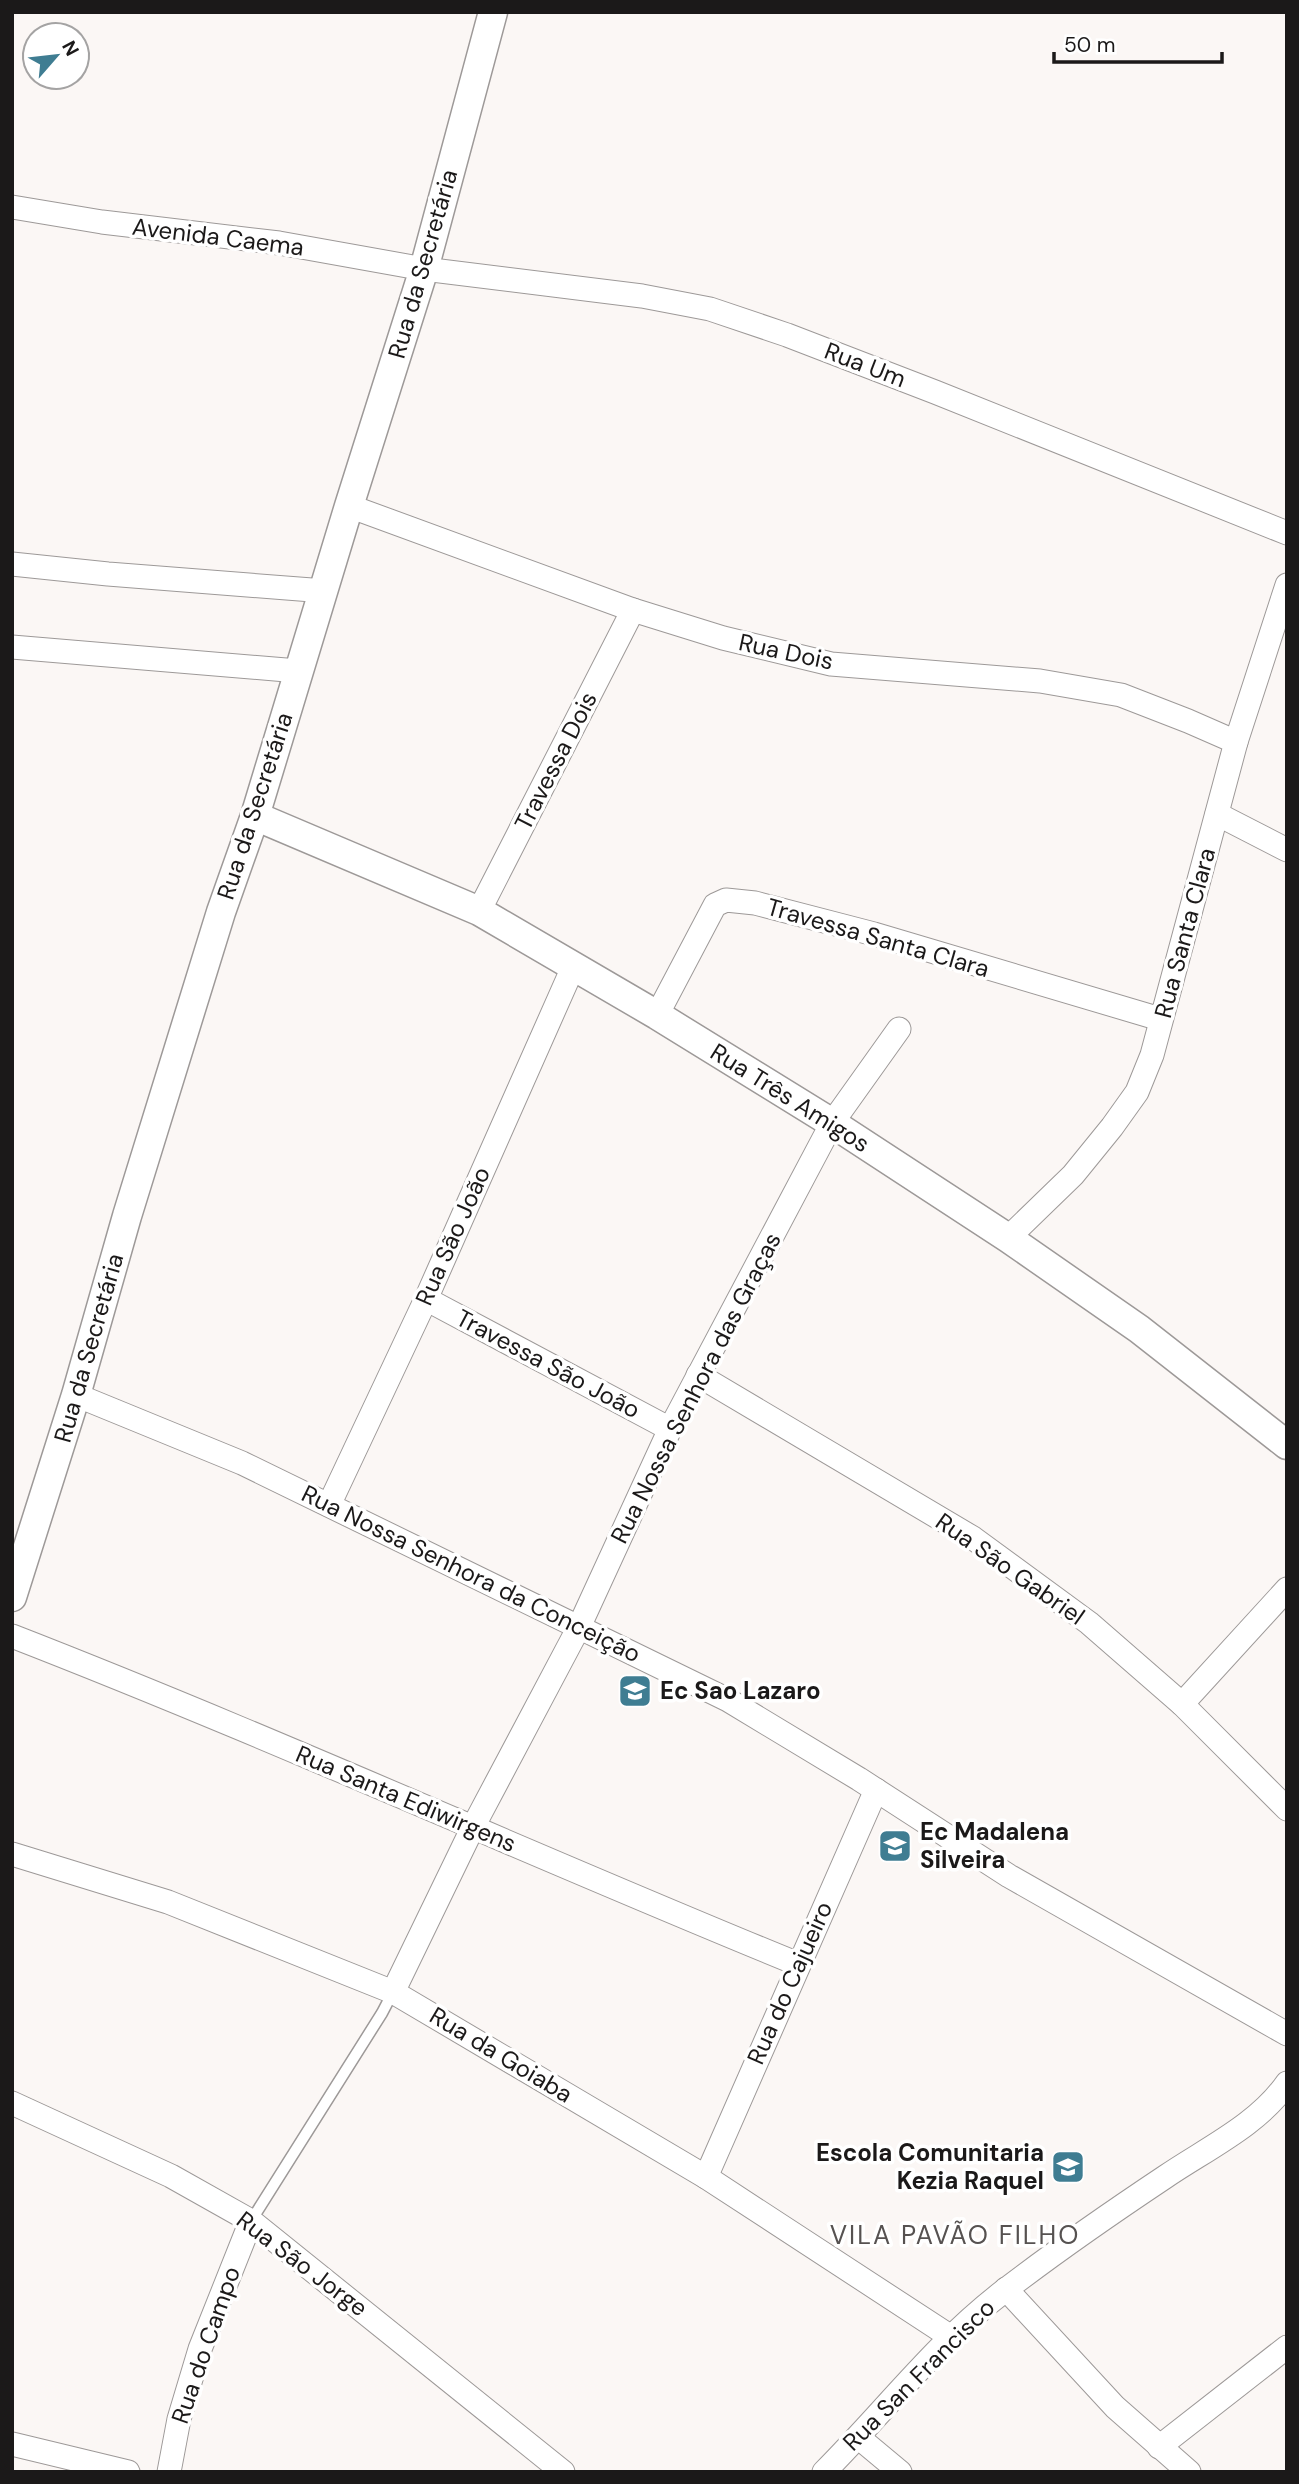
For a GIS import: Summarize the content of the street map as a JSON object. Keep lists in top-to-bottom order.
{
  "streets": {
    "street": [
      "Avenida Caema",
      "Rua da Secretária",
      "Rua Um",
      "Rua Dois",
      "Travessa Dois",
      "Rua Santa Clara",
      "Travessa Santa Clara",
      "Rua Três Amigos",
      "Rua São João",
      "Travessa São João",
      "Rua Nossa Senhora das Graças",
      "Rua São Gabriel",
      "Rua Nossa Senhora da Conceição",
      "Rua Santa Ediwirgens",
      "Rua do Cajueiro",
      "Rua da Goiaba",
      "Rua São Jorge",
      "Rua do Campo",
      "Rua San Francisco"
    ]
  },
  "crossings": [
    ["Avenida Caema", "Rua da Secretária"],
    ["Avenida Caema", "Rua Um"],
    ["Rua da Secretária", "Rua Um"],
    ["Rua da Secretária", "Rua Dois"],
    ["Rua da Secretária", "Rua Três Amigos"],
    ["Rua da Secretária", "Rua Nossa Senhora da Conceição"],
    ["Rua Dois", "Travessa Dois"],
    ["Rua Dois", "Rua Santa Clara"],
    ["Travessa Dois", "Rua Três Amigos"],
    ["Rua Santa Clara", "Travessa Santa Clara"],
    ["Rua Santa Clara", "Rua Três Amigos"],
    ["Travessa Santa Clara", "Rua Três Amigos"],
    ["Rua Três Amigos", "Rua São João"],
    ["Rua Três Amigos", "Rua Nossa Senhora das Graças"],
    ["Rua São João", "Travessa São João"],
    ["Rua São João", "Rua Nossa Senhora da Conceição"],
    ["Travessa São João", "Rua Nossa Senhora das Graças"],
    ["Rua Nossa Senhora das Graças", "Rua São Gabriel"],
    ["Rua Nossa Senhora das Graças", "Rua Nossa Senhora da Conceição"],
    ["Rua Nossa Senhora das Graças", "Rua Santa Ediwirgens"],
    ["Rua Nossa Senhora das Graças", "Rua da Goiaba"],
    ["Rua Nossa Senhora da Conceição", "Rua do Cajueiro"],
    ["Rua Santa Ediwirgens", "Rua do Cajueiro"],
    ["Rua do Cajueiro", "Rua da Goiaba"],
    ["Rua da Goiaba", "Rua San Francisco"],
    ["Rua São Jorge", "Rua do Campo"]
  ],
  "districts": ["VILA PAVÃO FILHO"],
  "places": {
    "school or university": ["Ec Sao Lazaro", "Ec Madalena Silveira", "Escola Comunitaria Kezia Raquel"]
  },
  "scale_bar": "50 m",
  "north": "top right"
}
